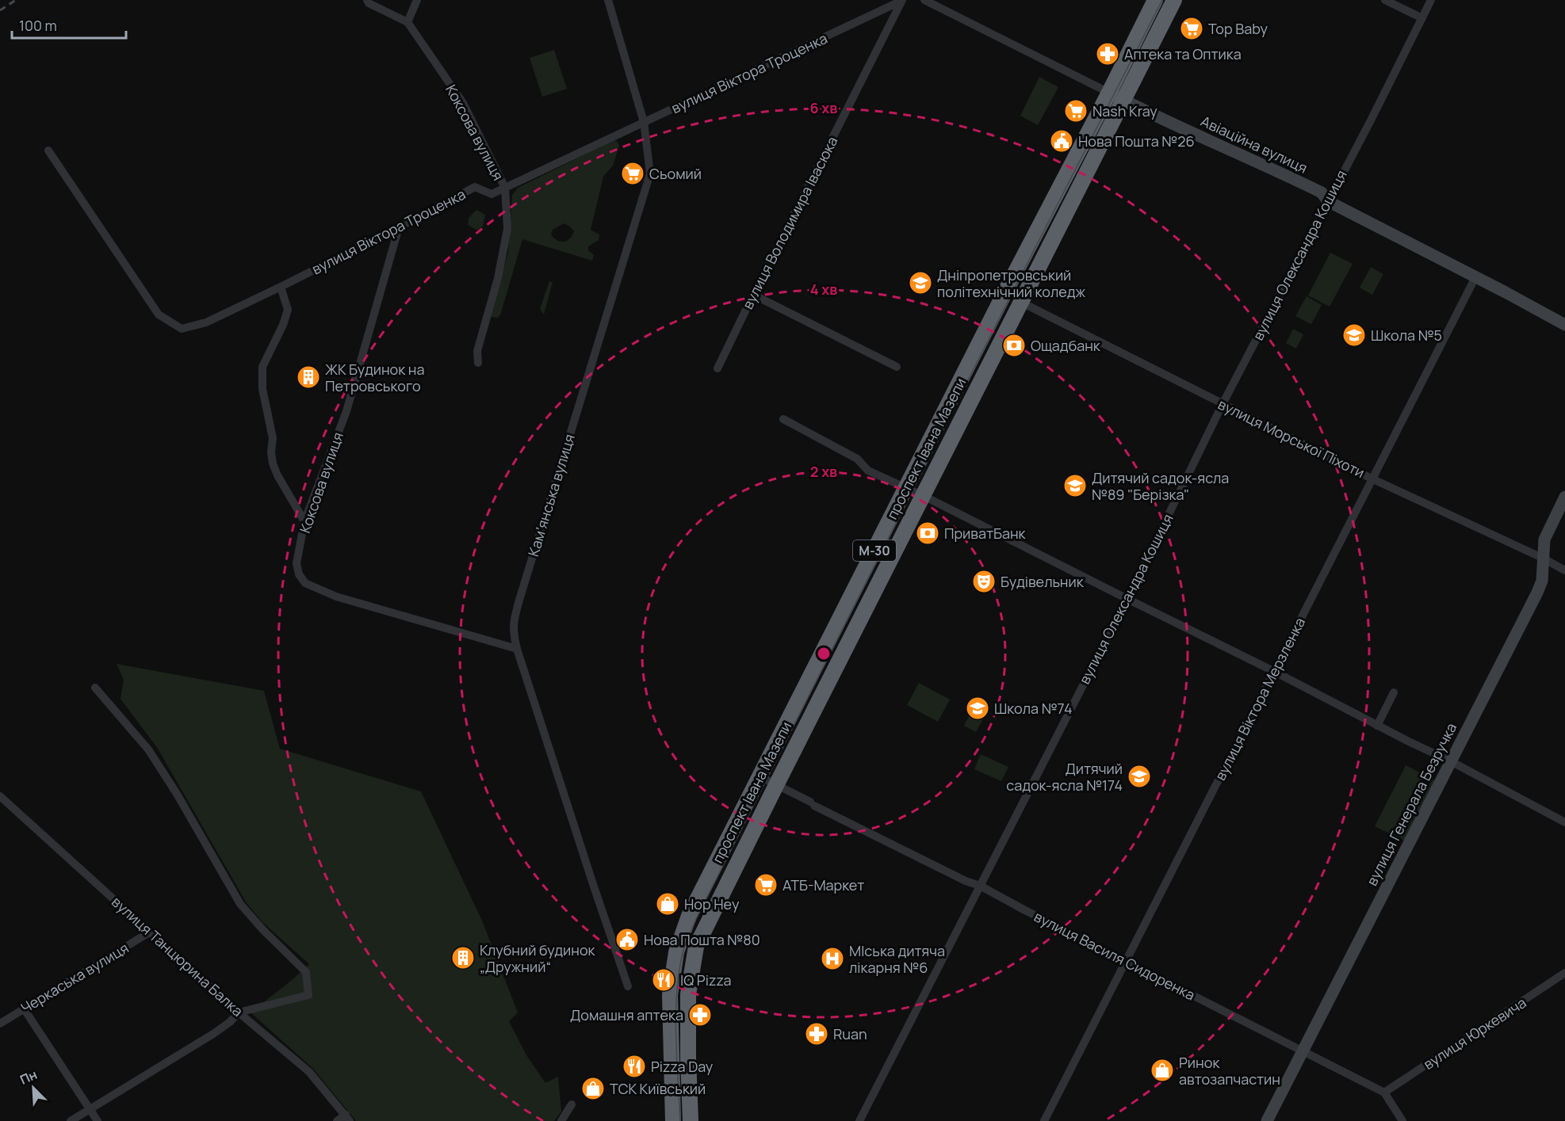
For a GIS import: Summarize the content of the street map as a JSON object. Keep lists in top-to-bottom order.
{
  "streets": {
    "highway": ["проспект Івана Мазепи", "М-30"],
    "street": [
      "вулиця Віктора Троценка",
      "Коксова вулиця",
      "Авіаційна вулиця",
      "вулиця Володимира Івасюка",
      "вулиця Олександра Кошиця",
      "вулиця Морської Піхоти",
      "Камʼянська вулиця",
      "вулиця Віктора Мерзленка",
      "вулиця Генерала Безручка",
      "вулиця Василя Сидоренка",
      "вулиця Танцюрина Балка",
      "Черкаська вулиця",
      "вулиця Юркевича"
    ]
  },
  "crossings": [
    ["вулиця Віктора Троценка", "Коксова вулиця"],
    ["вулиця Віктора Троценка", "вулиця Володимира Івасюка"],
    ["вулиця Віктора Троценка", "Камʼянська вулиця"],
    ["Коксова вулиця", "Камʼянська вулиця"],
    ["Авіаційна вулиця", "вулиця Олександра Кошиця"],
    ["Авіаційна вулиця", "проспект Івана Мазепи"],
    ["Авіаційна вулиця", "вулиця Віктора Мерзленка"],
    ["вулиця Олександра Кошиця", "вулиця Морської Піхоти"],
    ["вулиця Олександра Кошиця", "вулиця Василя Сидоренка"],
    ["вулиця Морської Піхоти", "проспект Івана Мазепи"],
    ["вулиця Морської Піхоти", "вулиця Віктора Мерзленка"],
    ["вулиця Морської Піхоти", "вулиця Генерала Безручка"],
    ["проспект Івана Мазепи", "вулиця Василя Сидоренка"],
    ["вулиця Віктора Мерзленка", "вулиця Василя Сидоренка"],
    ["вулиця Генерала Безручка", "вулиця Василя Сидоренка"],
    ["вулиця Василя Сидоренка", "вулиця Юркевича"],
    ["вулиця Танцюрина Балка", "Черкаська вулиця"]
  ],
  "places": {
    "supermarket": [
      "Top Baby",
      "Nash Kray",
      "Сьомий",
      "АТБ-Маркет"
    ],
    "pharmacy": ["Аптека та Оптика", "Домашня аптека", "Ruan"],
    "public building": ["Нова Пошта №26", "Нова Пошта №80"],
    "school or university": [
      "Дніпропетровський політехнічний коледж",
      "Школа №5",
      "Дитячий садок-ясла №89 \"Берізка\"",
      "Школа №74",
      "Дитячий садок-ясла №174"
    ],
    "bank": ["Ощадбанк", "ПриватБанк"],
    "building": ["ЖК Будинок на Петровського", "Клубний будинок „Дружний“"],
    "theatre": ["Будівельник"],
    "shop": ["Hop Hey", "Ринок автозапчастин", "ТСК Київський"],
    "hospital": ["МІська дитяча лікарня №6"],
    "restaurant": ["IQ Pizza", "Pizza Day"]
  },
  "scale_bar": "100 m",
  "north": "top left",
  "rings": ["6 хв", "4 хв", "2 хв"]
}
